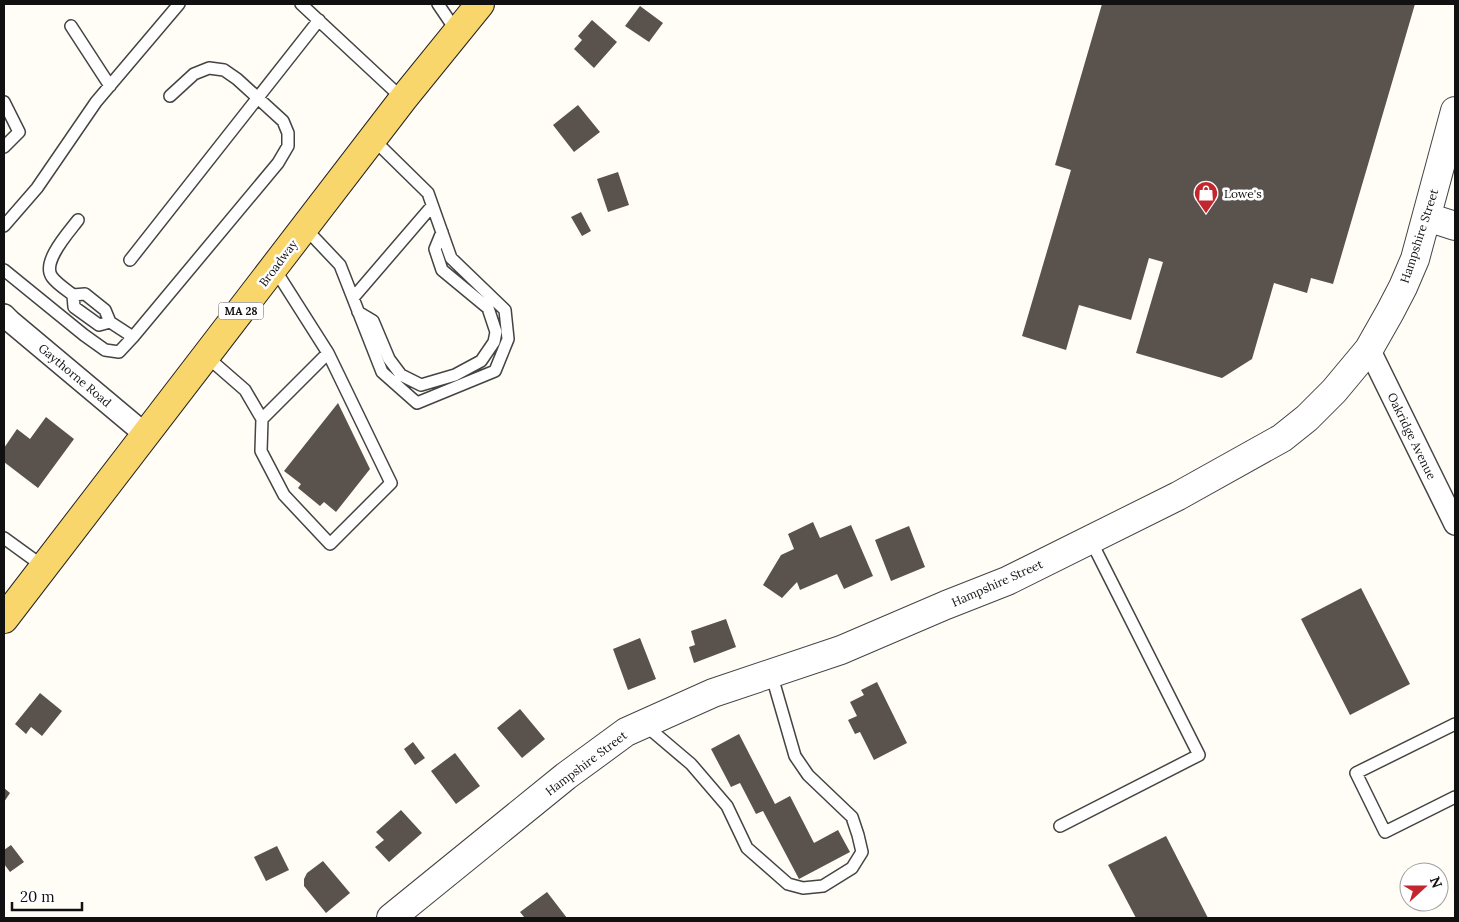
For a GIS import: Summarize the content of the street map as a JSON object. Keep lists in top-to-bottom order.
{
  "streets": {
    "main road": ["Broadway", "MA 28"],
    "street": ["Hampshire Street", "Gaythorne Road", "Oakridge Avenue"]
  },
  "crossings": [
    ["Hampshire Street", "Oakridge Avenue"],
    ["Broadway", "Gaythorne Road"]
  ],
  "places": {
    "shop": ["Lowe's"]
  },
  "scale_bar": "20 m",
  "north": "right"
}
